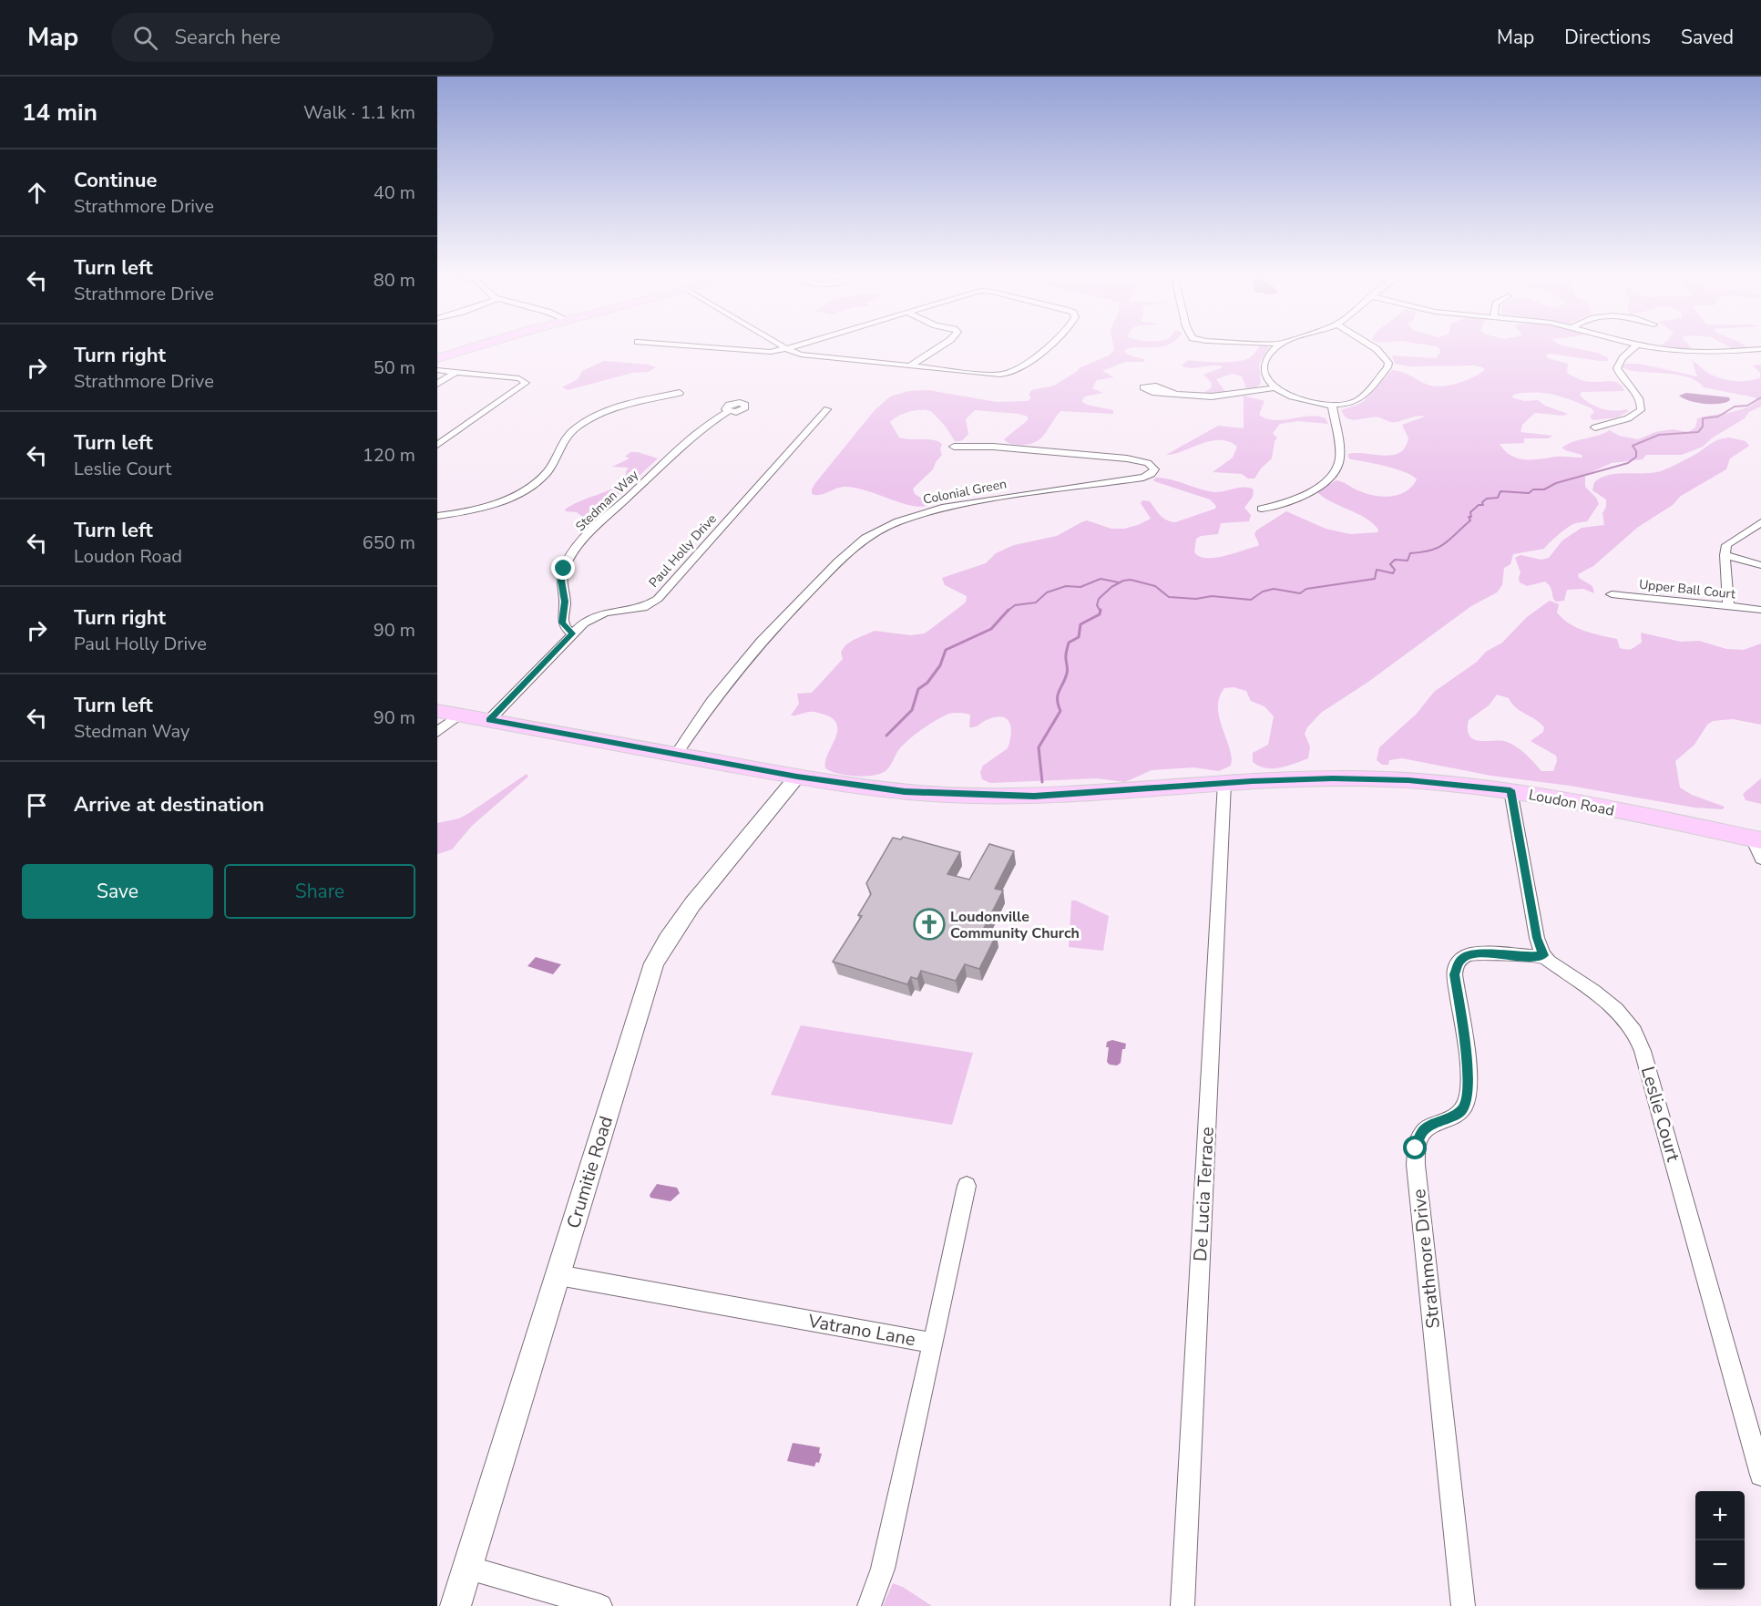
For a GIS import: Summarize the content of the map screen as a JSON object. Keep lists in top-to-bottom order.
{
  "streets": {
    "main road": ["Loudon Road"],
    "street": [
      "Colonial Green",
      "Stedman Way",
      "Paul Holly Drive",
      "Upper Ball Court",
      "Leslie Court",
      "Crumitie Road",
      "De Lucia Terrace",
      "Strathmore Drive",
      "Vatrano Lane"
    ]
  },
  "crossings": [
    ["Colonial Green", "Loudon Road"],
    ["Stedman Way", "Paul Holly Drive"],
    ["Paul Holly Drive", "Loudon Road"],
    ["Loudon Road", "Crumitie Road"],
    ["Loudon Road", "De Lucia Terrace"],
    ["Leslie Court", "Strathmore Drive"],
    ["Crumitie Road", "Vatrano Lane"]
  ],
  "places": {
    "church": ["Loudonville Community Church"]
  },
  "page": {
    "header": "Map",
    "search": "Search here",
    "nav": ["Map", "Directions", "Saved"],
    "heading": ["14 min", "Walk · 1.1 km"],
    "list": [
      ["Continue", "Strathmore Drive", "40 m"],
      ["Turn left", "Strathmore Drive", "80 m"],
      ["Turn right", "Strathmore Drive", "50 m"],
      ["Turn left", "Leslie Court", "120 m"],
      ["Turn left", "Loudon Road", "650 m"],
      ["Turn right", "Paul Holly Drive", "90 m"],
      ["Turn left", "Stedman Way", "90 m"],
      "Arrive at destination"
    ],
    "buttons": ["Save", "Share"],
    "map_buttons": ["+", "−"]
  }
}
